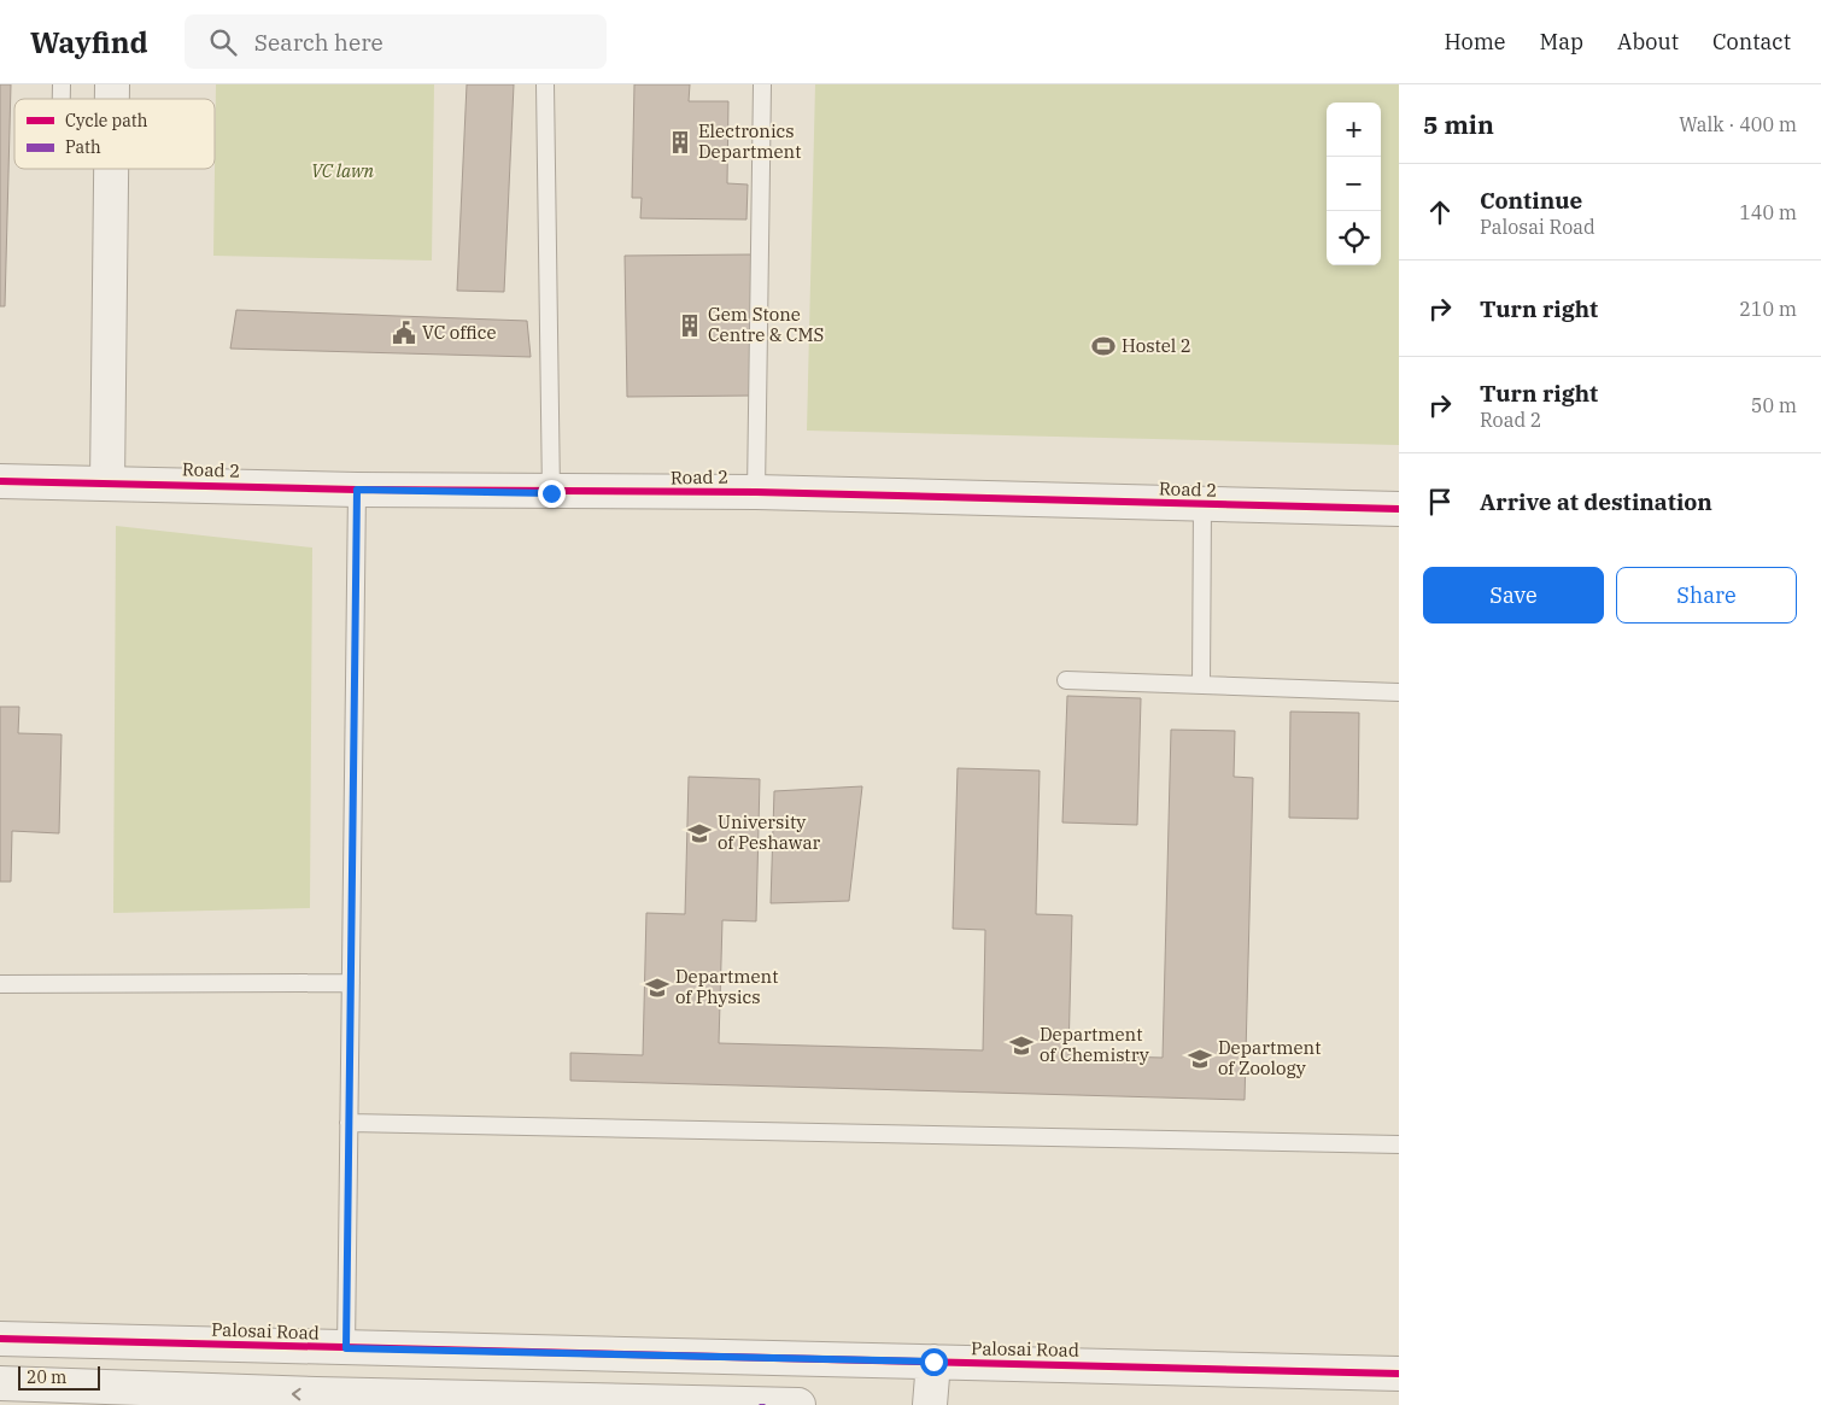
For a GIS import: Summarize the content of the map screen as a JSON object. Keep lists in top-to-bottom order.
{
  "streets": {
    "street": ["Road 2", "Palosai Road"]
  },
  "parks": ["VC lawn"],
  "places": {
    "building": ["Electronics Department", "Gem Stone Centre & CMS"],
    "public building": ["VC office"],
    "sports": ["Hostel 2"],
    "school or university": [
      "University of Peshawar",
      "Department of Physics",
      "Department of Chemistry",
      "Department of Zoology"
    ]
  },
  "legend": ["Cycle path", "Path"],
  "scale_bar": "20 m",
  "page": {
    "header": "Wayfind",
    "search": "Search here",
    "nav": [
      "Home",
      "Map",
      "About",
      "Contact"
    ],
    "heading": ["5 min", "Walk · 400 m"],
    "map_buttons": ["+", "−"],
    "list": [
      ["Continue", "Palosai Road", "140 m"],
      ["Turn right", "210 m"],
      ["Turn right", "Road 2", "50 m"],
      "Arrive at destination"
    ],
    "buttons": ["Save", "Share"],
    "scale": "20 m"
  }
}
